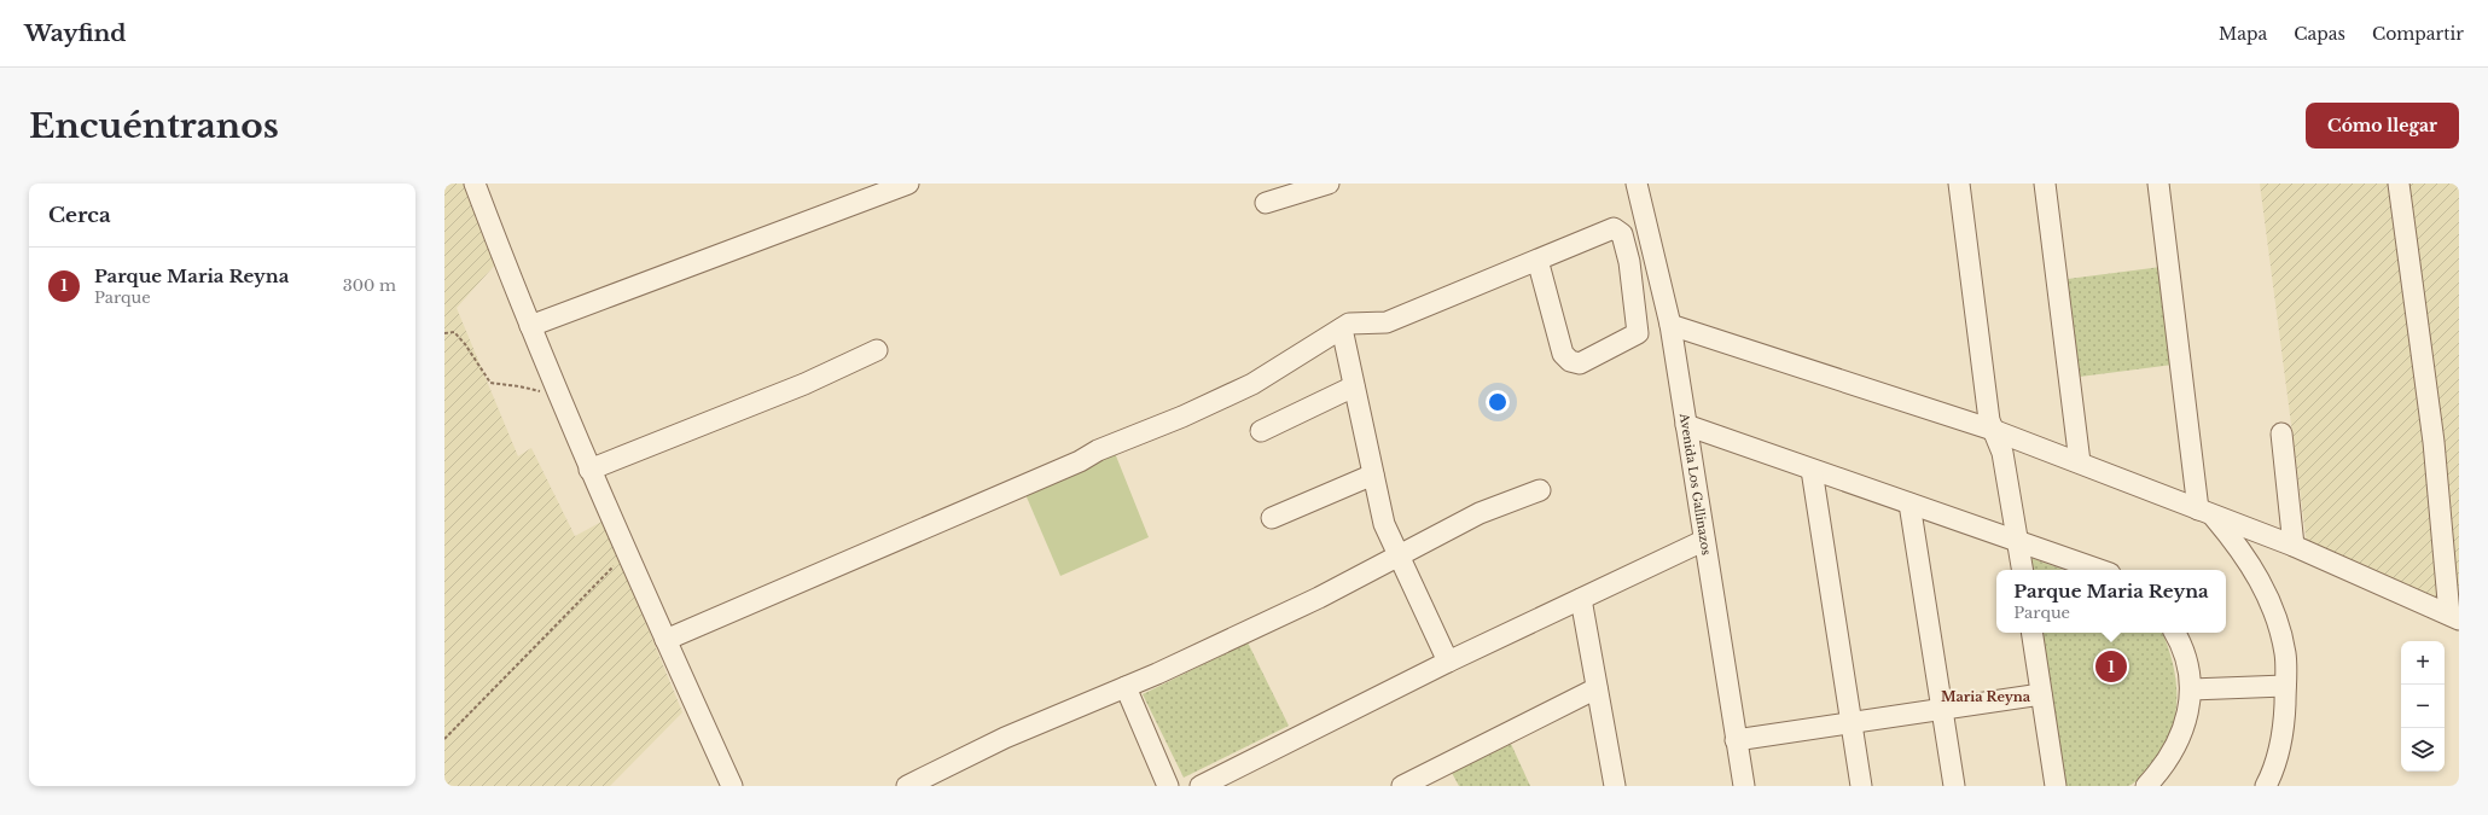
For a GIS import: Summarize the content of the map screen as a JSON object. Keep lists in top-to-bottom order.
{
  "streets": {
    "street": ["Avenida Los Gallinazos"]
  },
  "districts": ["Maria Reyna"],
  "page": {
    "header": "Wayfind",
    "nav": ["Mapa", "Capas", "Compartir"],
    "buttons": "Cómo llegar",
    "title": "Encuéntranos",
    "heading": "Cerca",
    "list": [
      {
        "mark": "1",
        "name": "Parque Maria Reyna",
        "note": "Parque",
        "value": "300 m"
      }
    ],
    "popup": ["Parque Maria Reyna", "Parque"],
    "map_buttons": ["+", "−"],
    "pins": "1"
  }
}
